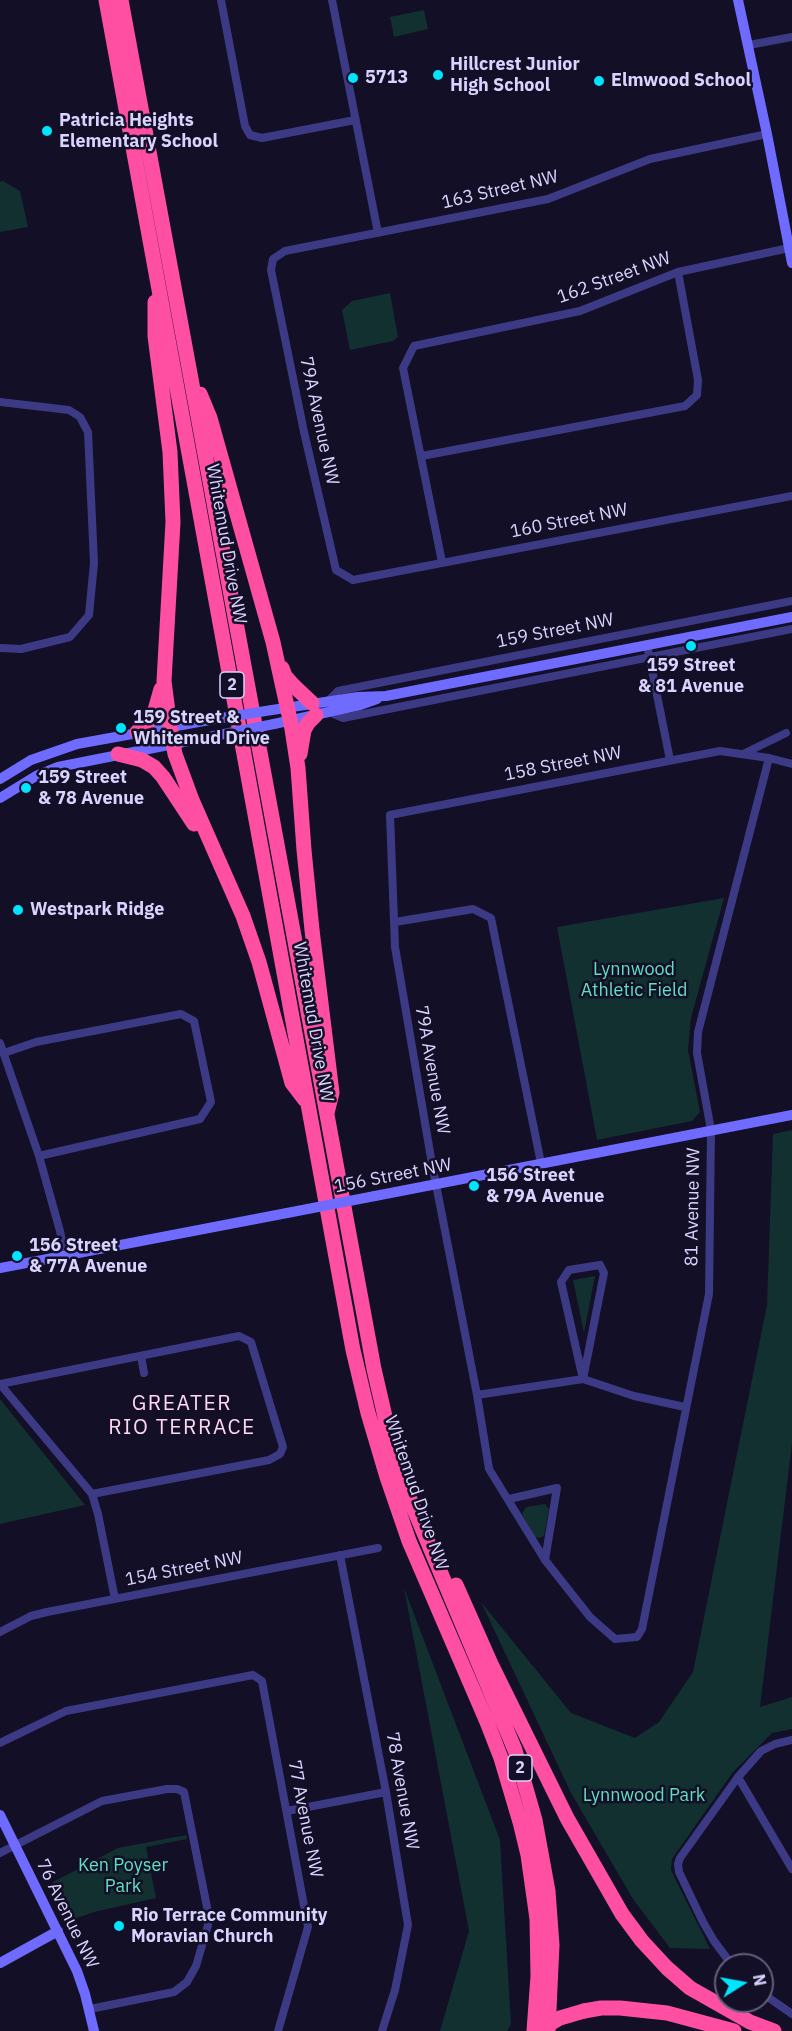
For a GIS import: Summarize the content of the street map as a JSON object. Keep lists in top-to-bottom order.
{
  "streets": {
    "highway": ["Whitemud Drive NW", "2"],
    "street": [
      "163 Street NW",
      "162 Street NW",
      "79A Avenue NW",
      "160 Street NW",
      "159 Street NW",
      "158 Street NW",
      "156 Street NW",
      "81 Avenue NW",
      "154 Street NW",
      "78 Avenue NW",
      "77 Avenue NW",
      "76 Avenue NW"
    ]
  },
  "crossings": [
    ["163 Street NW", "79A Avenue NW"],
    ["79A Avenue NW", "160 Street NW"],
    ["79A Avenue NW", "158 Street NW"],
    ["79A Avenue NW", "156 Street NW"],
    ["79A Avenue NW", "81 Avenue NW"],
    ["158 Street NW", "81 Avenue NW"],
    ["156 Street NW", "81 Avenue NW"],
    ["154 Street NW", "78 Avenue NW"]
  ],
  "districts": ["GREATER RIO TERRACE"],
  "parks": ["Lynnwood Athletic Field", "Lynnwood Park", "Ken Poyser Park"],
  "places": [
    "Hillcrest Junior High School",
    "5713",
    "Elmwood School",
    "Patricia Heights Elementary School",
    "159 Street & 81 Avenue",
    "159 Street & Whitemud Drive",
    "159 Street & 78 Avenue",
    "Westpark Ridge",
    "156 Street & 79A Avenue",
    "156 Street & 77A Avenue",
    "Rio Terrace Community Moravian Church"
  ],
  "north": "right"
}
